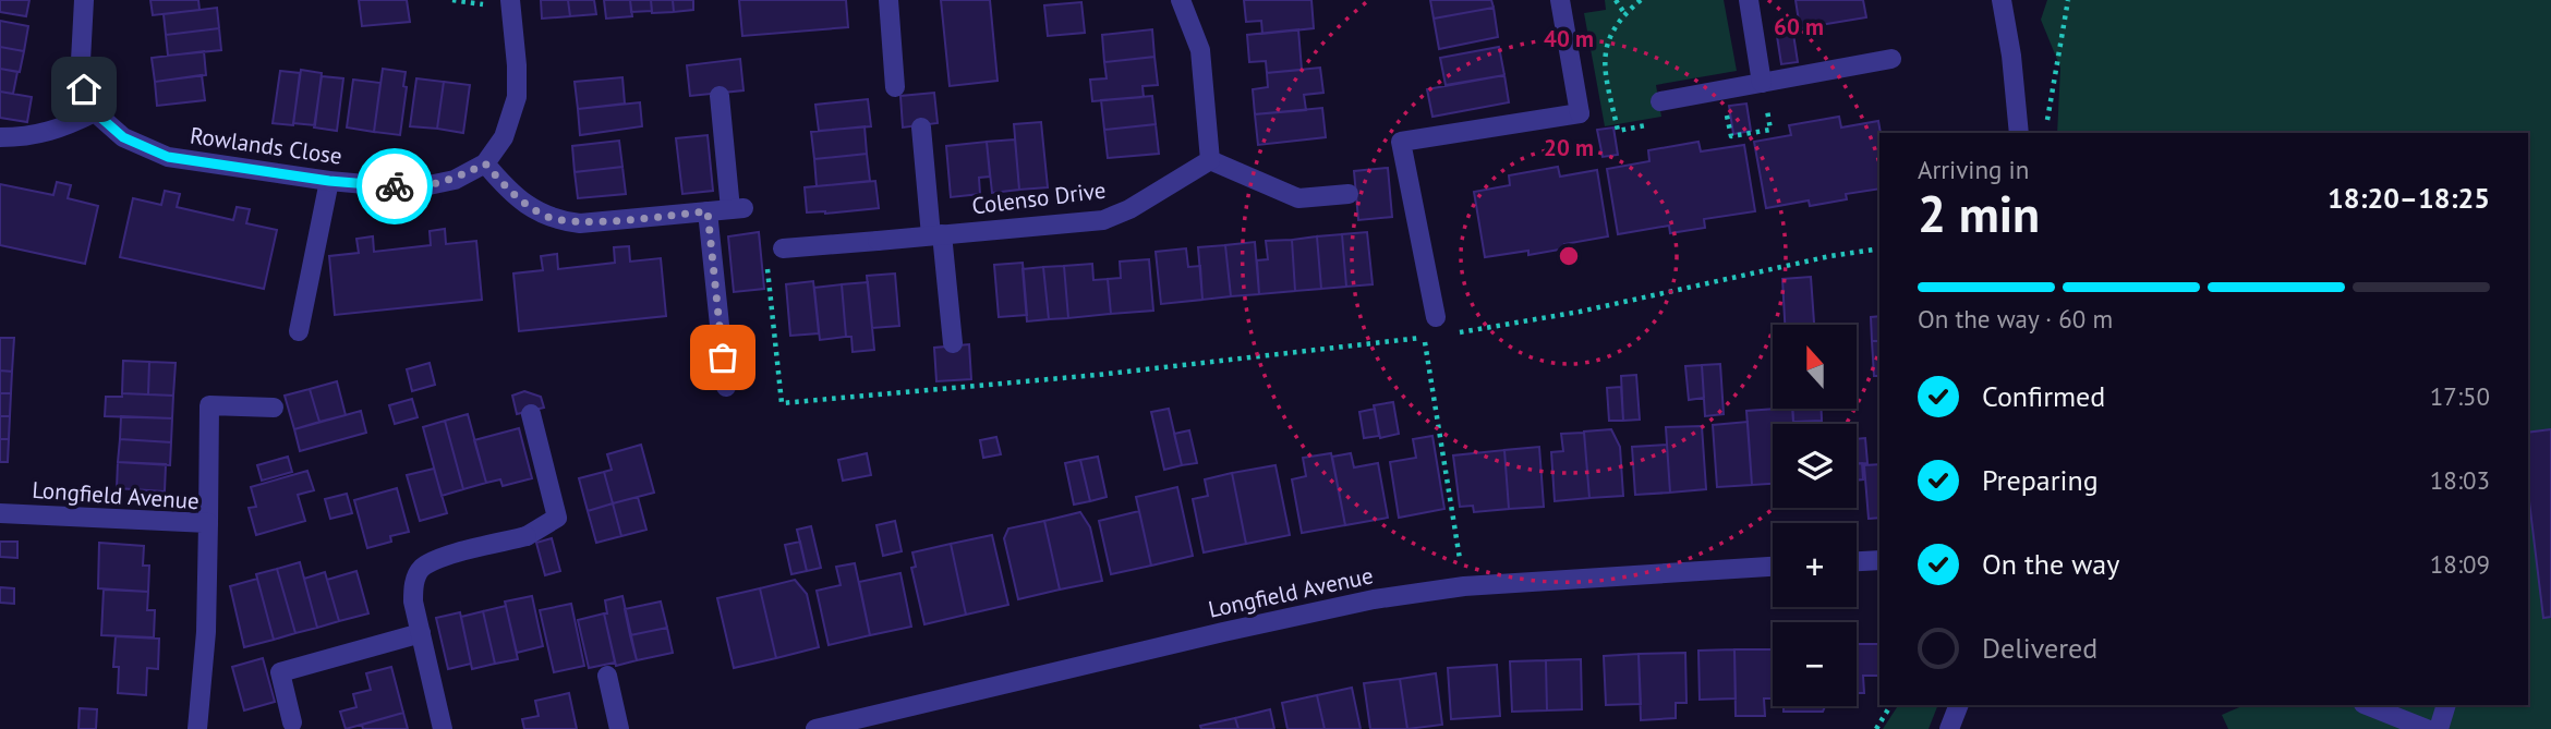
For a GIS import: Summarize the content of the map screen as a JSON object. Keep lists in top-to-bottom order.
{
  "streets": {
    "street": ["Rowlands Close", "Colenso Drive", "Longfield Avenue"]
  },
  "north": "top",
  "page": {
    "heading": ["2 min", "Arriving in", "18:20–18:25"],
    "bar": "On the way · 60 m",
    "map_buttons": ["+", "−"],
    "list": [
      ["Confirmed", "17:50"],
      ["Preparing", "18:03"],
      ["On the way", "18:09"],
      "Delivered"
    ]
  },
  "rings": ["60 m", "40 m", "20 m"]
}
